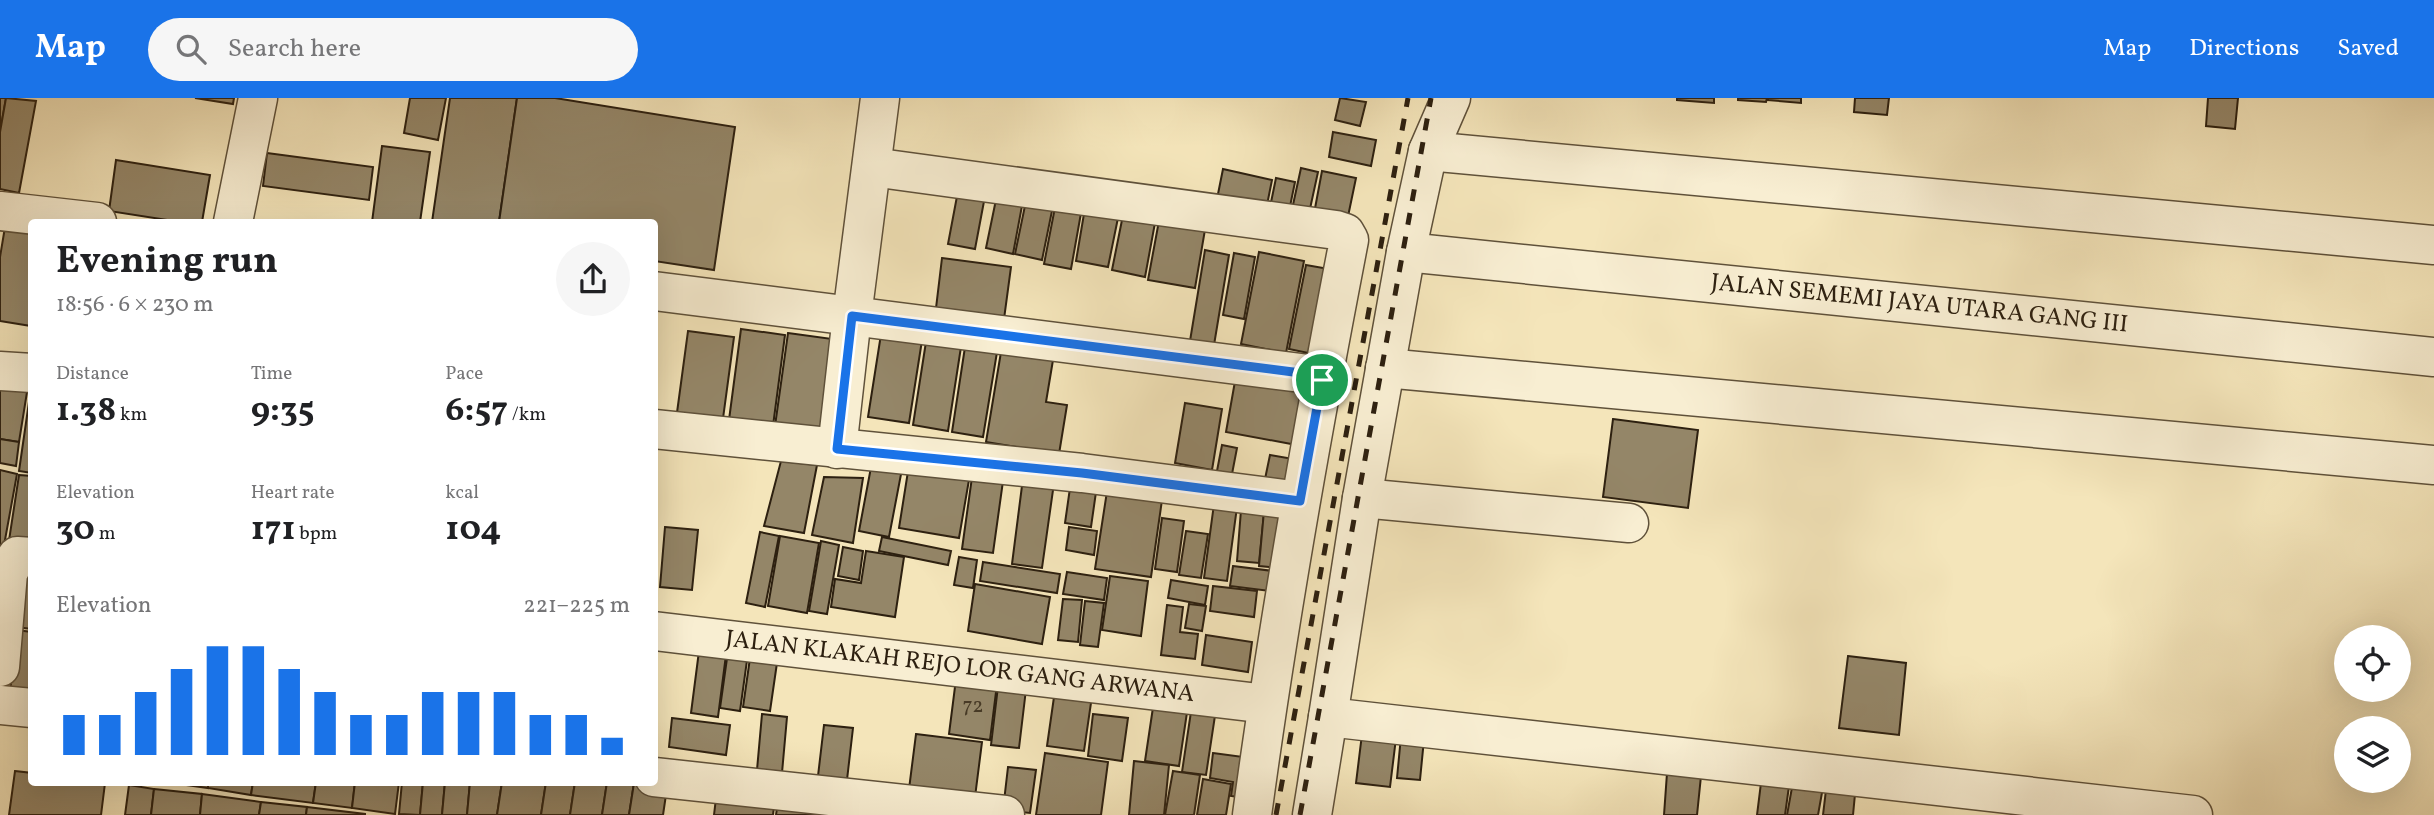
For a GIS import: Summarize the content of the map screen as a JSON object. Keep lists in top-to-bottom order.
{
  "streets": {
    "street": ["JALAN SEMEMI JAYA UTARA GANG III", "JALAN KLAKAH REJO LOR GANG ARWANA"]
  },
  "house_numbers": ["72"],
  "page": {
    "header": "Map",
    "search": "Search here",
    "nav": ["Map", "Directions", "Saved"],
    "heading": ["Evening run", "18:56 · 6 × 230 m"],
    "stats": [
      ["Distance", "1.38 km"],
      ["Time", "9:35"],
      ["Pace", "6:57 /km"],
      ["Elevation", "30 m"],
      ["Heart rate", "171 bpm"],
      ["kcal", "104"]
    ],
    "chart": ["Elevation", "221–225 m"]
  }
}
